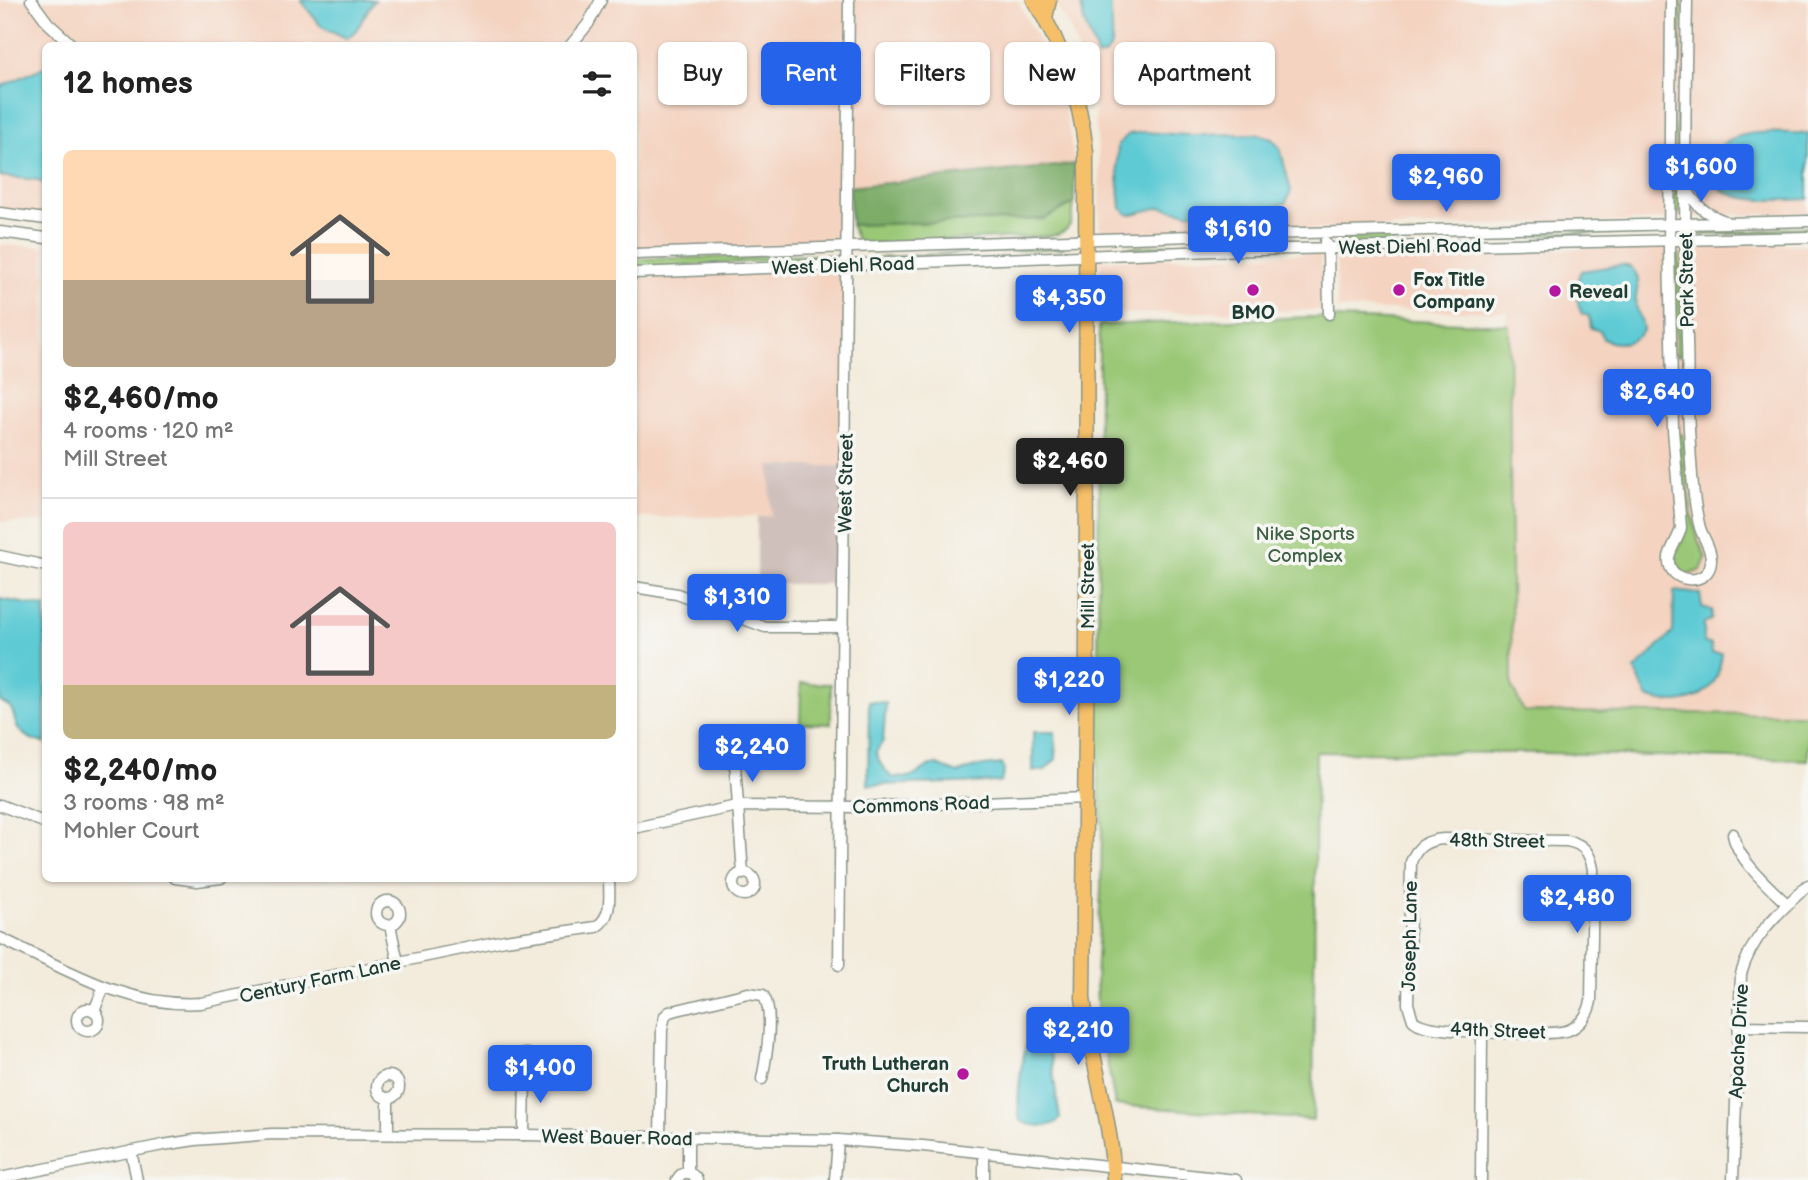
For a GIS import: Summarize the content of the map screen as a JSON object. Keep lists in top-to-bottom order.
{
  "streets": {
    "main road": ["Mill Street"],
    "street": [
      "West Diehl Road",
      "Park Street",
      "West Street",
      "Commons Road",
      "48th Street",
      "Joseph Lane",
      "Century Farm Lane",
      "49th Street",
      "Apache Drive",
      "West Bauer Road"
    ]
  },
  "crossings": [
    ["West Diehl Road", "Park Street"],
    ["West Diehl Road", "West Street"],
    ["West Diehl Road", "Mill Street"],
    ["West Street", "Commons Road"],
    ["Mill Street", "Commons Road"],
    ["Mill Street", "West Bauer Road"],
    ["48th Street", "Joseph Lane"],
    ["48th Street", "49th Street"],
    ["Joseph Lane", "49th Street"]
  ],
  "parks": ["Nike Sports Complex"],
  "places": [
    "BMO",
    "Fox Title Company",
    "Reveal",
    "Truth Lutheran Church"
  ],
  "page": {
    "chip": [
      "Buy",
      "Rent",
      "Filters",
      "New",
      "Apartment"
    ],
    "heading": "12 homes",
    "list": [
      {
        "name": "$2,460/mo",
        "note": "4 rooms · 120 m² · Mill Street"
      },
      {
        "name": "$2,240/mo",
        "note": "3 rooms · 98 m² · Mohler Court"
      }
    ],
    "price": [
      "$1,600",
      "$2,960",
      "$1,610",
      "$4,350",
      "$2,640",
      "$2,460",
      "$1,310",
      "$1,220",
      "$2,240",
      "$2,480",
      "$2,210",
      "$1,400"
    ]
  }
}
